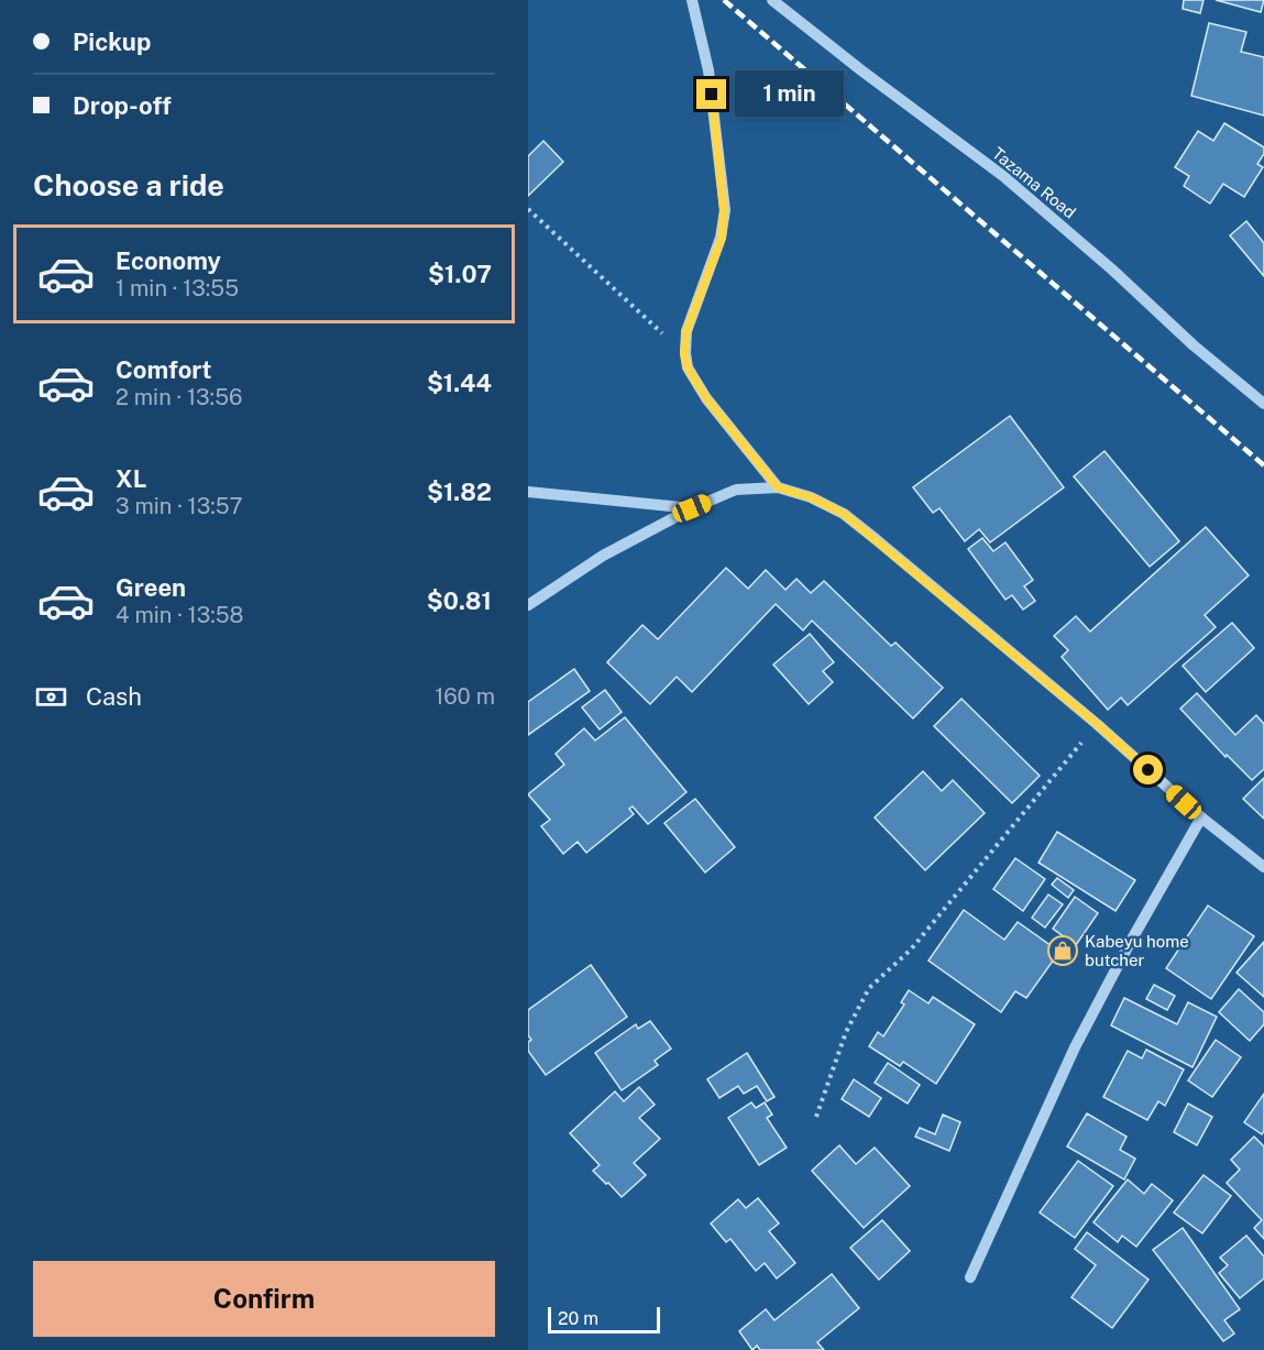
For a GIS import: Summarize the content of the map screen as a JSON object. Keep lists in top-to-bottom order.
{
  "streets": {
    "street": ["Tazama Road"]
  },
  "places": {
    "shop": ["Kabeyu home butcher"]
  },
  "scale_bar": "20 m",
  "page": {
    "banner": ["Pickup", "Drop-off"],
    "bubble": "1 min",
    "heading": "Choose a ride",
    "list": [
      {
        "name": "Economy",
        "note": "1 min · 13:55",
        "value": "$1.07"
      },
      {
        "name": "Comfort",
        "note": "2 min · 13:56",
        "value": "$1.44"
      },
      {
        "name": "XL",
        "note": "3 min · 13:57",
        "value": "$1.82"
      },
      {
        "name": "Green",
        "note": "4 min · 13:58",
        "value": "$0.81"
      }
    ],
    "pay": ["Cash", "160 m"],
    "buttons": "Confirm",
    "scale": "20 m"
  }
}
